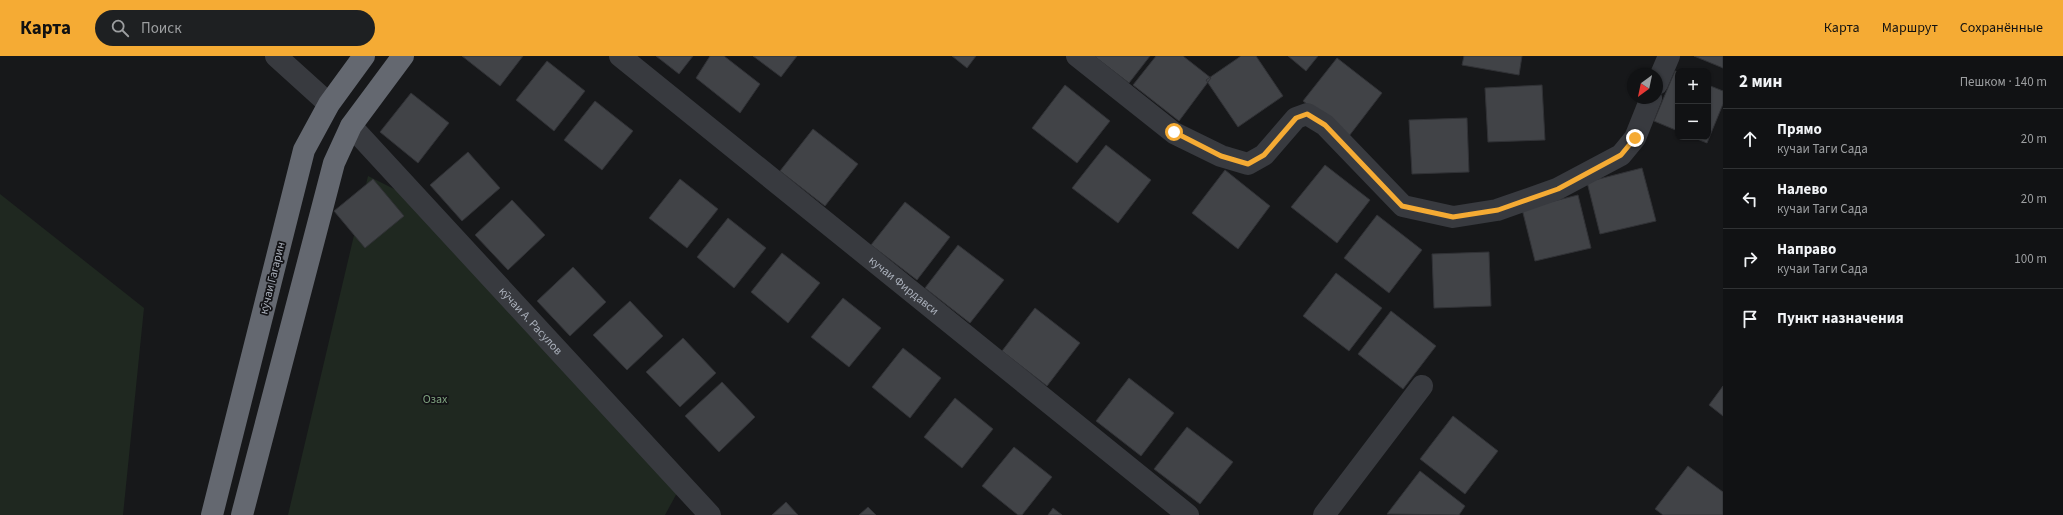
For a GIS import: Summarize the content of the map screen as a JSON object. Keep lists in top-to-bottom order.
{
  "streets": {
    "highway": ["кӯчаи Гагарин"],
    "street": ["кучаи Фирдавси", "кӯчаи А. Расулов"]
  },
  "parks": ["Озах"],
  "north": "bottom left",
  "page": {
    "header": "Карта",
    "search": "Поиск",
    "nav": ["Карта", "Маршрут", "Сохранённые"],
    "heading": ["2 мин", "Пешком · 140 m"],
    "map_buttons": ["+", "−"],
    "list": [
      ["Прямо", "кучаи Таги Сада", "20 m"],
      ["Налево", "кучаи Таги Сада", "20 m"],
      ["Направо", "кучаи Таги Сада", "100 m"],
      "Пункт назначения"
    ]
  }
}
